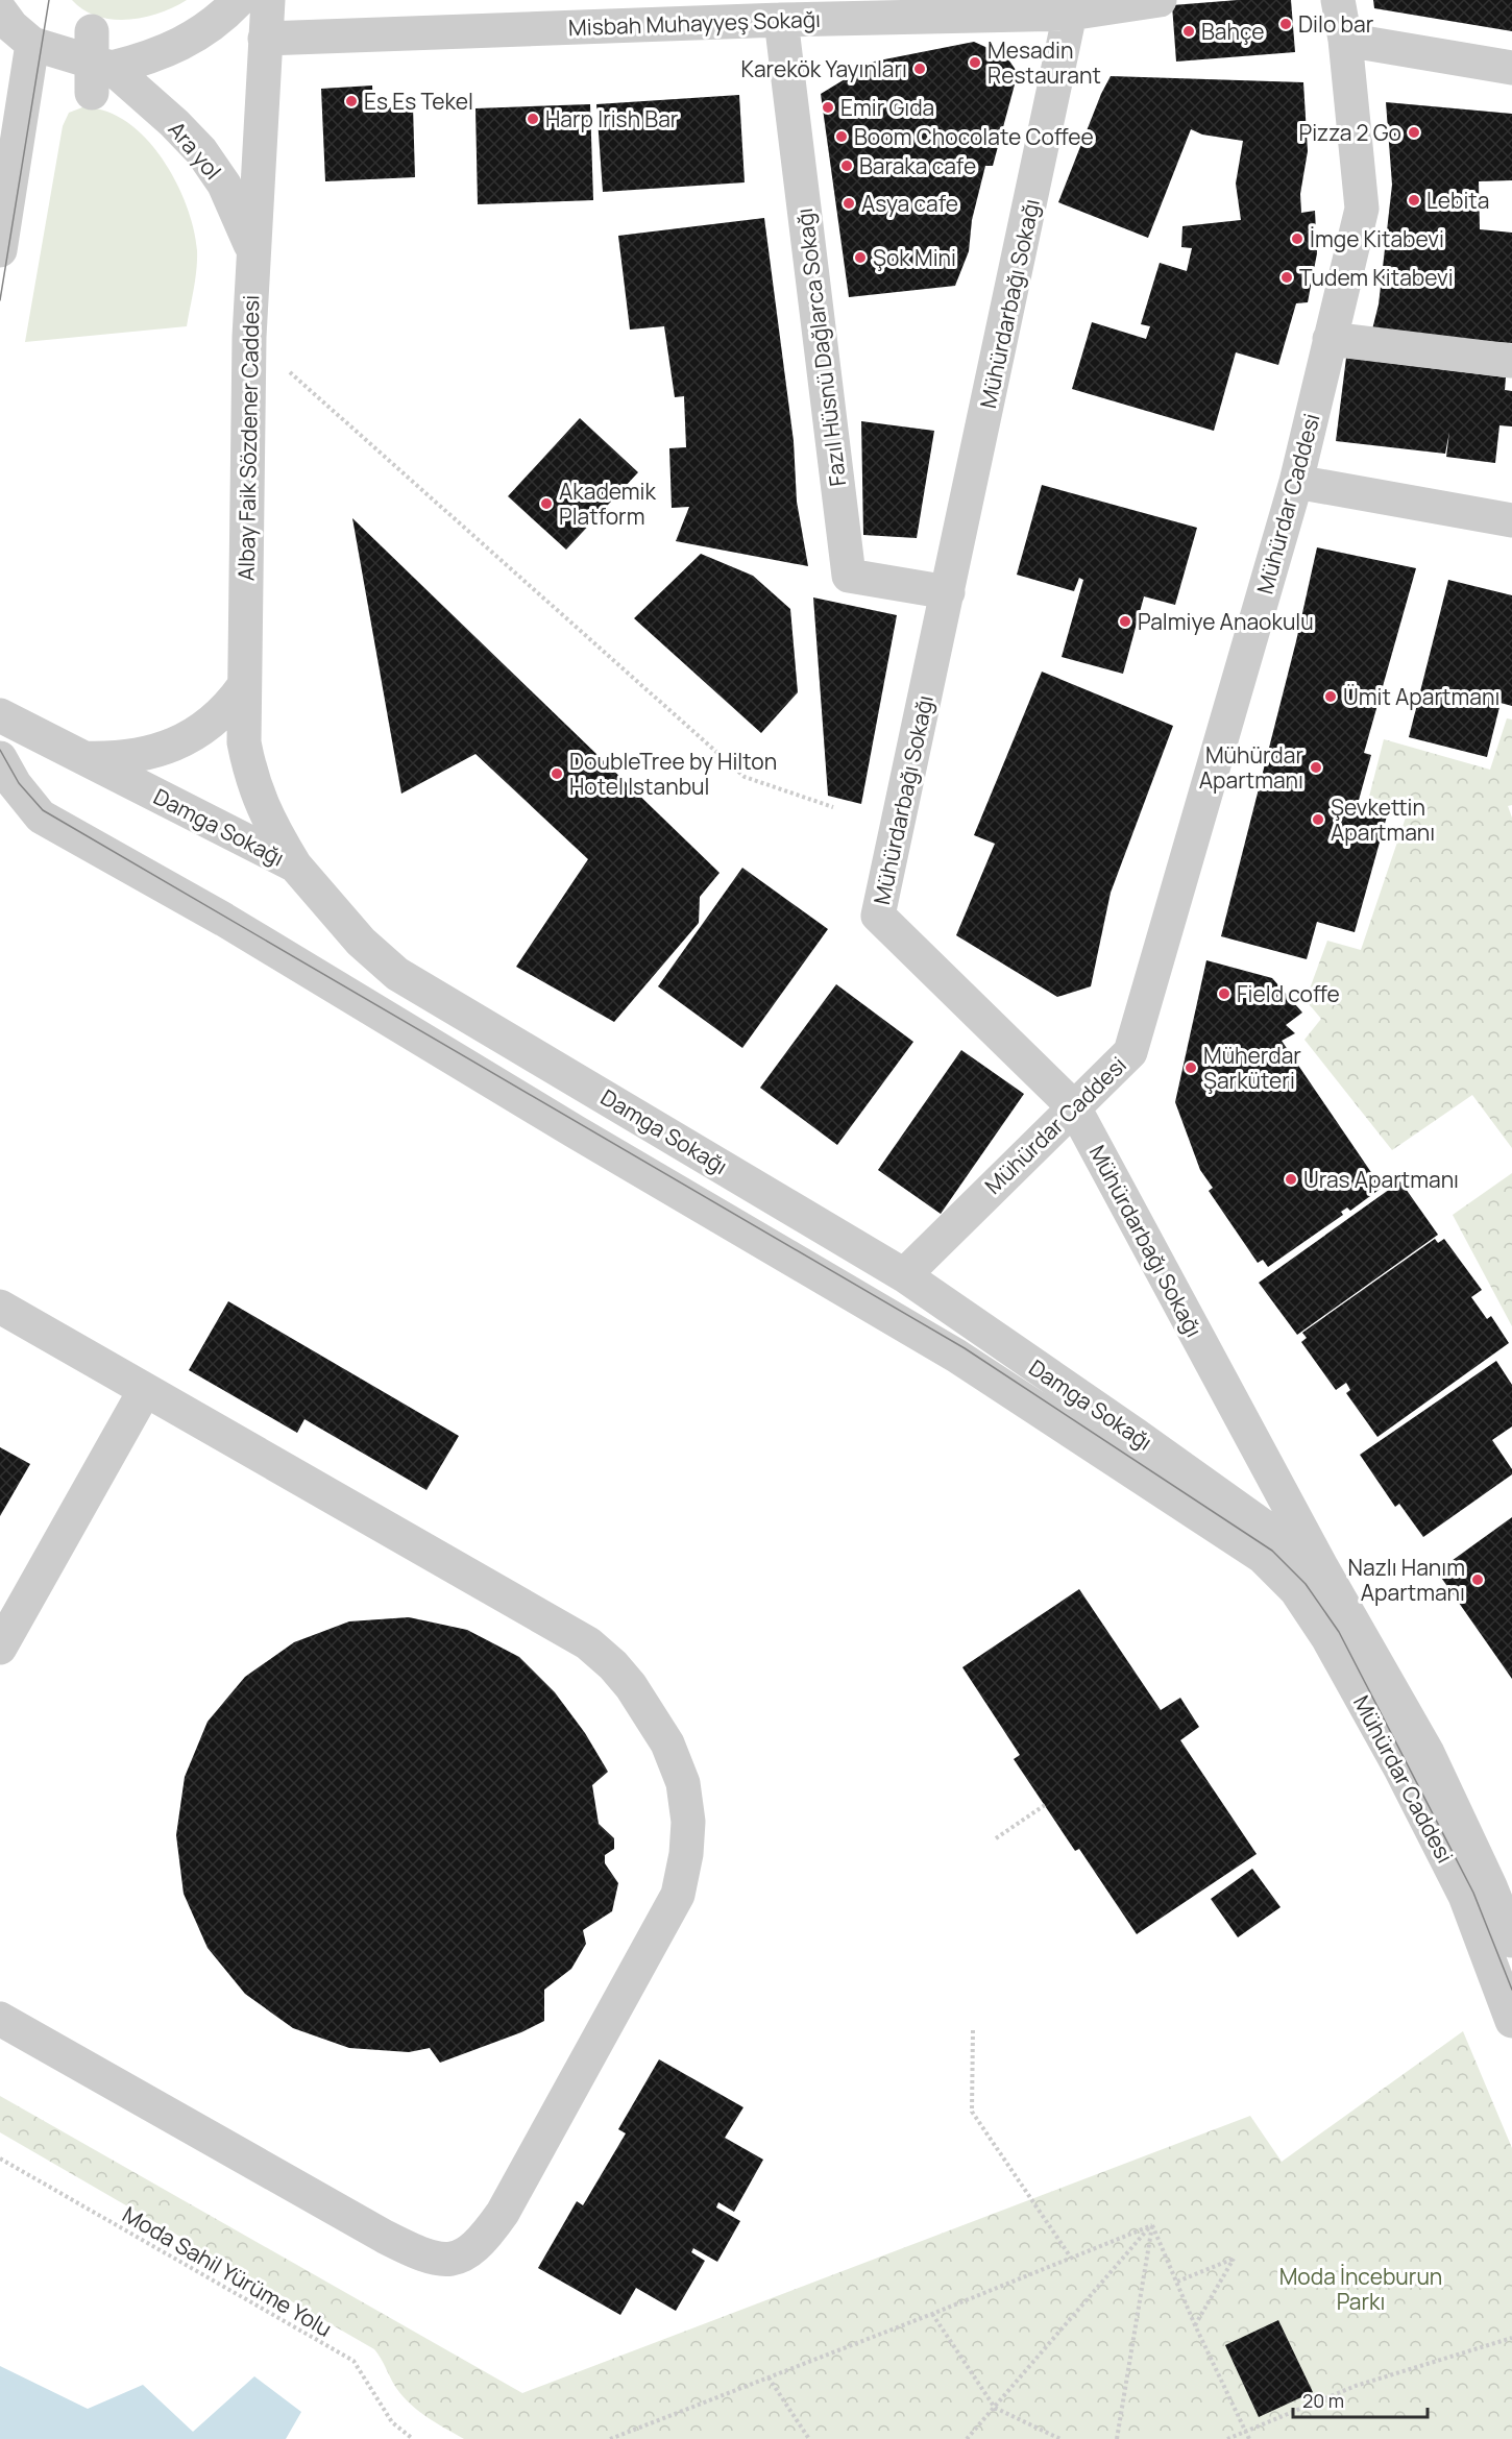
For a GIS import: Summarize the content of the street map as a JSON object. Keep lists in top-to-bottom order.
{
  "streets": {
    "street": [
      "Misbah Muhayyeş Sokağı",
      "Ara yol",
      "Mühürdarbağı Sokağı",
      "Fazıl Hüsnü Dağlarca Sokağı",
      "Albay Faik Sözdener Caddesi",
      "Mühürdar Caddesi",
      "Damga Sokağı"
    ],
    "path": ["Moda Sahil Yürüme Yolu"]
  },
  "crossings": [
    ["Misbah Muhayyeş Sokağı", "Mühürdarbağı Sokağı"],
    ["Misbah Muhayyeş Sokağı", "Fazıl Hüsnü Dağlarca Sokağı"],
    ["Misbah Muhayyeş Sokağı", "Albay Faik Sözdener Caddesi"],
    ["Ara yol", "Albay Faik Sözdener Caddesi"],
    ["Mühürdarbağı Sokağı", "Fazıl Hüsnü Dağlarca Sokağı"],
    ["Mühürdarbağı Sokağı", "Mühürdar Caddesi"],
    ["Mühürdarbağı Sokağı", "Damga Sokağı"],
    ["Albay Faik Sözdener Caddesi", "Damga Sokağı"],
    ["Mühürdar Caddesi", "Damga Sokağı"]
  ],
  "parks": ["Moda İnceburun Parkı"],
  "places": [
    "Dilo bar",
    "Bahçe",
    "Mesadin Restaurant",
    "Karekök Yayınları",
    "Es Es Tekel",
    "Emir Gıda",
    "Harp Irish Bar",
    "Pizza 2 Go",
    "Boom Chocolate Coffee",
    "Baraka cafe",
    "Lebita",
    "Asya cafe",
    "İmge Kitabevi",
    "Şok Mini",
    "Tudem Kitabevi",
    "Akademik Platform",
    "Palmiye Anaokulu",
    "Ümit Apartmanı",
    "Mühürdar Apartmanı",
    "DoubleTree by Hilton Hotel Istanbul",
    "Şevkettin Apartmanı",
    "Field coffe",
    "Müherdar Şarküteri",
    "Uras Apartmanı",
    "Nazlı Hanım Apartmanı"
  ],
  "scale_bar": "20 m"
}
